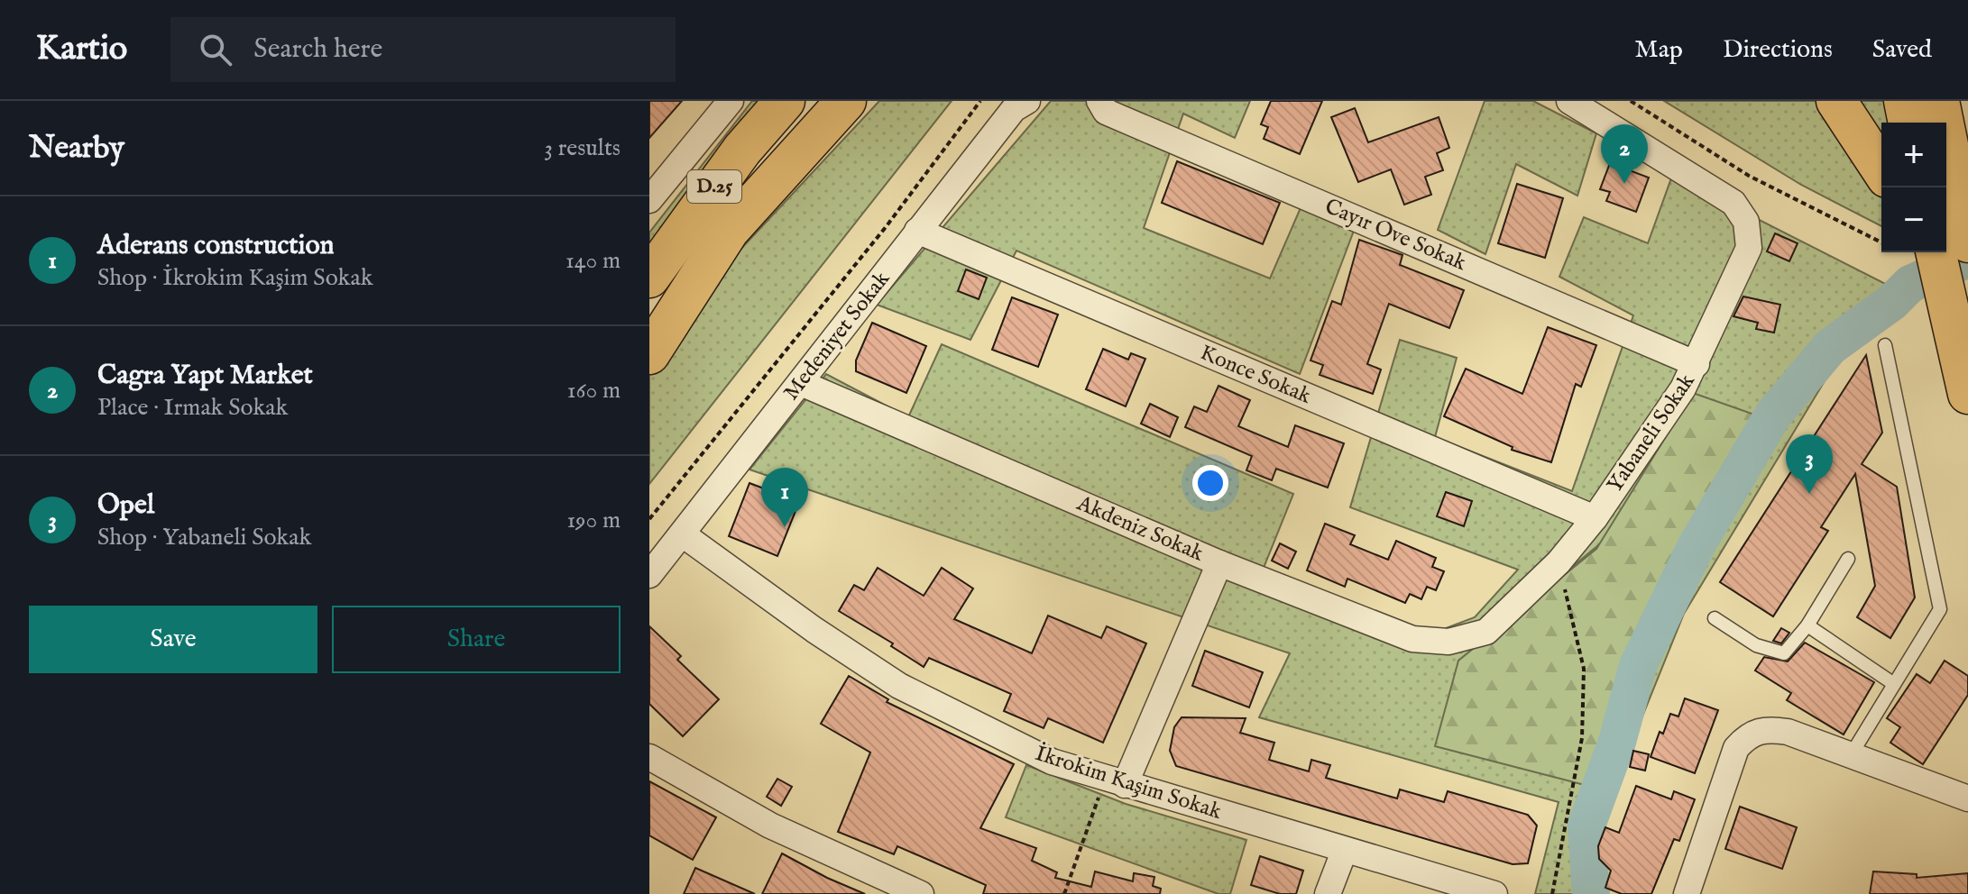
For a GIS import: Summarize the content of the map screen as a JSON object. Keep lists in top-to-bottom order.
{
  "streets": {
    "main road": ["D.25"],
    "street": [
      "Cayır Ove Sokak",
      "Medeniyet Sokak",
      "Konce Sokak",
      "Yabaneli Sokak",
      "Akdeniz Sokak",
      "İkrokim Kaşim Sokak"
    ]
  },
  "crossings": [
    ["Cayır Ove Sokak", "Yabaneli Sokak"],
    ["Medeniyet Sokak", "Konce Sokak"],
    ["Medeniyet Sokak", "Akdeniz Sokak"],
    ["Medeniyet Sokak", "İkrokim Kaşim Sokak"],
    ["Konce Sokak", "Yabaneli Sokak"],
    ["Yabaneli Sokak", "Akdeniz Sokak"]
  ],
  "page": {
    "header": "Kartio",
    "search": "Search here",
    "nav": ["Map", "Directions", "Saved"],
    "heading": ["Nearby", "3 results"],
    "map_buttons": ["+", "−"],
    "pins": ["2", "3", "1"],
    "list": [
      {
        "mark": "1",
        "name": "Aderans construction",
        "note": "Shop · İkrokim Kaşim Sokak",
        "value": "140 m"
      },
      {
        "mark": "2",
        "name": "Cagra Yapt Market",
        "note": "Place · Irmak Sokak",
        "value": "160 m"
      },
      {
        "mark": "3",
        "name": "Opel",
        "note": "Shop · Yabaneli Sokak",
        "value": "190 m"
      }
    ],
    "buttons": ["Save", "Share"]
  }
}
